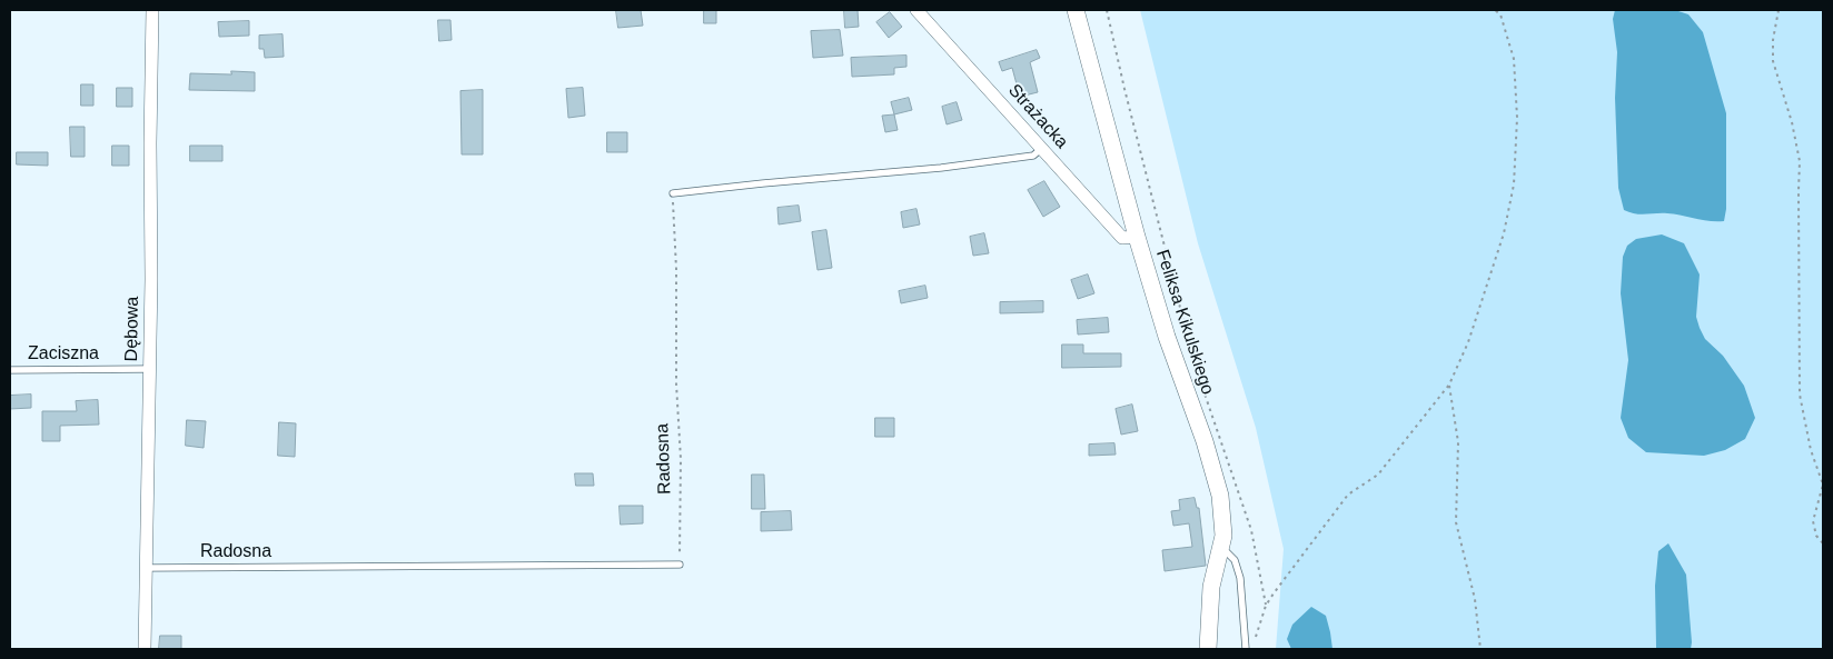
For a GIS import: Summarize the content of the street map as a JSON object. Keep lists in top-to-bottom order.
{
  "streets": {
    "main road": ["Feliksa Kikulskiego"],
    "street": ["Strażacka", "Dębowa"],
    "lane": ["Zaciszna", "Radosna"]
  },
  "crossings": [
    ["Strażacka", "Feliksa Kikulskiego"],
    ["Dębowa", "Zaciszna"],
    ["Dębowa", "Radosna"]
  ]
}
